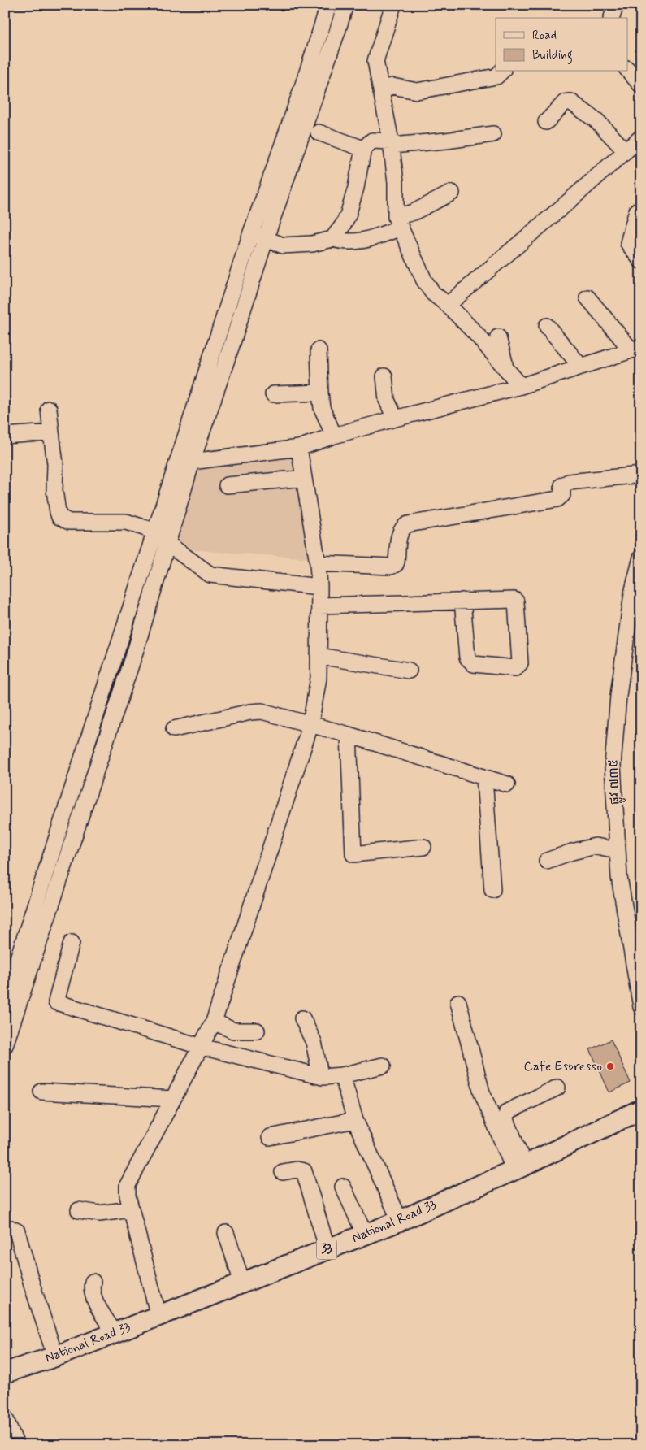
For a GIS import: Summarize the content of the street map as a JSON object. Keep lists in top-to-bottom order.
{
  "streets": {
    "main road": ["National Road 33", "33"],
    "street": ["ផ្លូវ ៧៣៥"]
  },
  "places": ["Cafe Espresso"],
  "legend": ["Road", "Building"]
}
